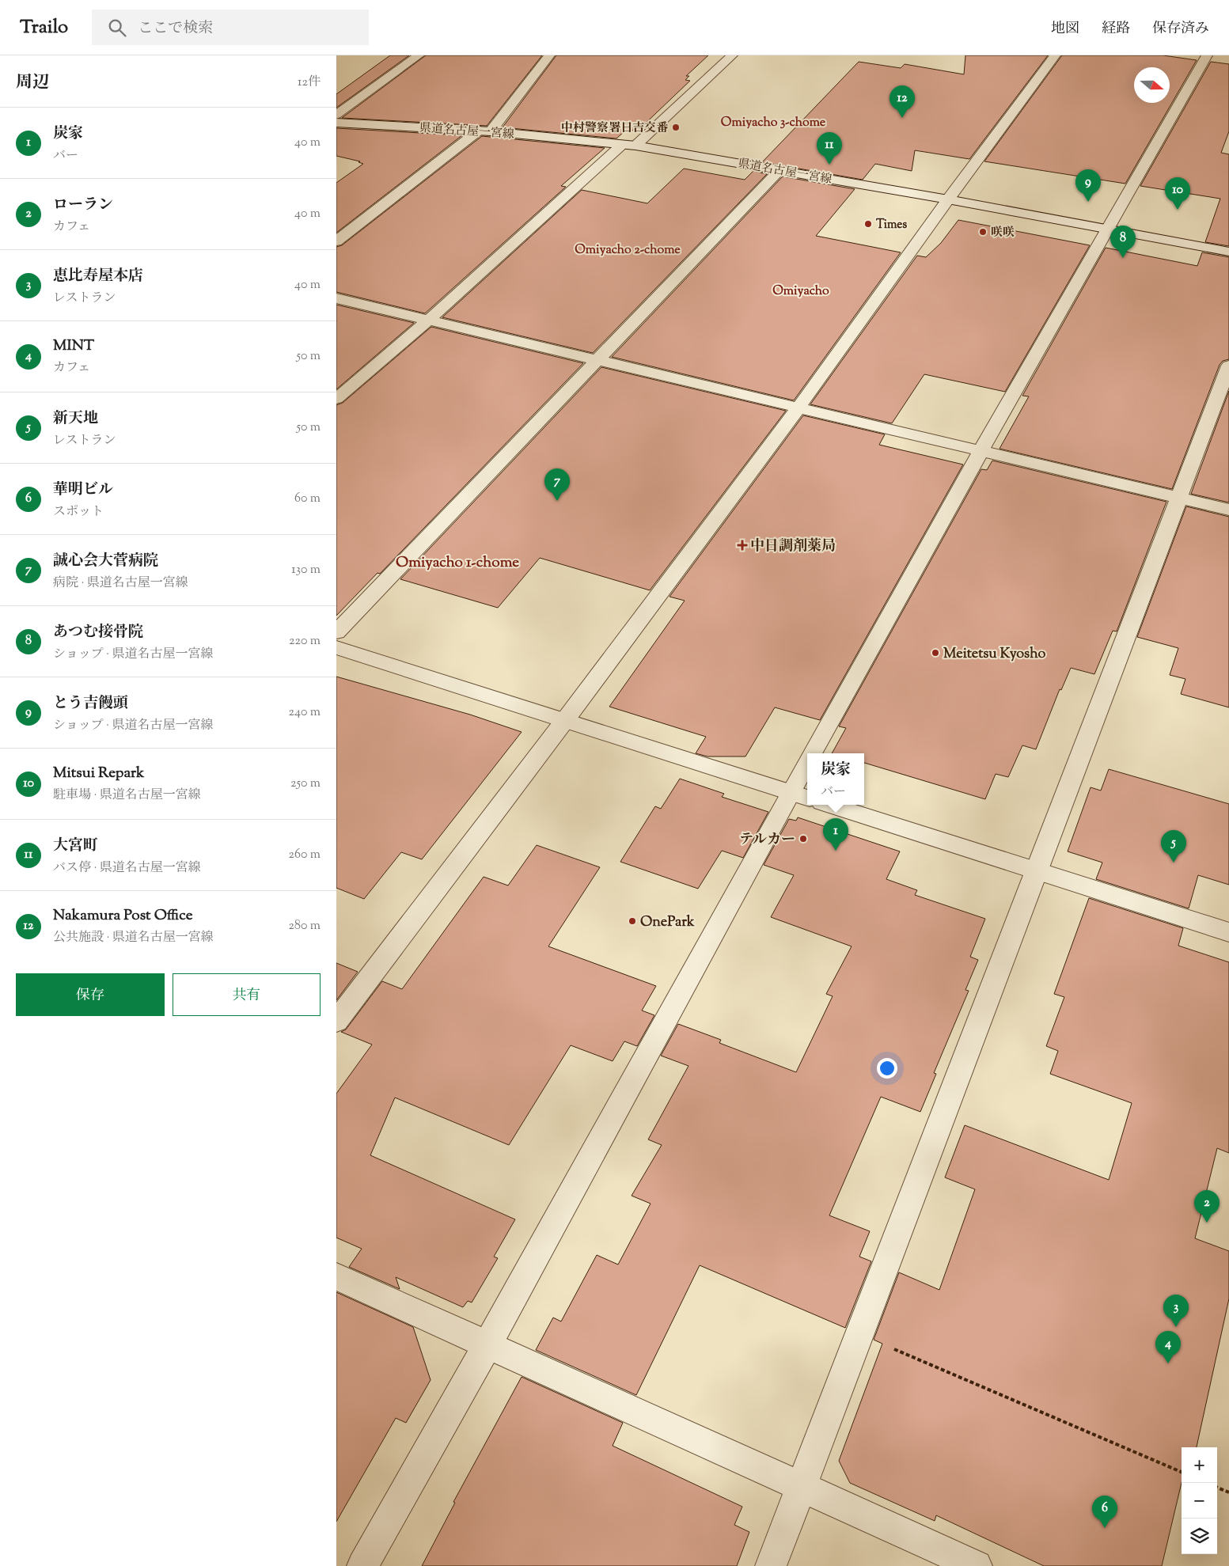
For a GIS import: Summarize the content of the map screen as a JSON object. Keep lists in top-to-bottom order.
{
  "streets": {
    "street": ["県道名古屋一宮線"]
  },
  "districts": [
    "Omiyacho 3-chome",
    "Omiyacho 2-chome",
    "Omiyacho",
    "Omiyacho 1-chome"
  ],
  "places": {
    "other": [
      "中村警察署日吉交番",
      "Times",
      "咲咲",
      "Meitetsu Kyosho",
      "テルカー",
      "OnePark"
    ],
    "health": ["中日調剤薬局"]
  },
  "north": "right",
  "page": {
    "header": "Trailo",
    "search": "ここで検索",
    "nav": ["地図", "経路", "保存済み"],
    "heading": ["周辺", "12件"],
    "pins": [
      "12",
      "11",
      "9",
      "10",
      "8",
      "7",
      "1",
      "5",
      "2",
      "3",
      "4",
      "6"
    ],
    "list": [
      {
        "mark": "1",
        "name": "炭家",
        "note": "バー",
        "value": "40 m"
      },
      {
        "mark": "2",
        "name": "ローラン",
        "note": "カフェ",
        "value": "40 m"
      },
      {
        "mark": "3",
        "name": "恵比寿屋本店",
        "note": "レストラン",
        "value": "40 m"
      },
      {
        "mark": "4",
        "name": "MINT",
        "note": "カフェ",
        "value": "50 m"
      },
      {
        "mark": "5",
        "name": "新天地",
        "note": "レストラン",
        "value": "50 m"
      },
      {
        "mark": "6",
        "name": "華明ビル",
        "note": "スポット",
        "value": "60 m"
      },
      {
        "mark": "7",
        "name": "誠心会大菅病院",
        "note": "病院 · 県道名古屋一宮線",
        "value": "130 m"
      },
      {
        "mark": "8",
        "name": "あつむ接骨院",
        "note": "ショップ · 県道名古屋一宮線",
        "value": "220 m"
      },
      {
        "mark": "9",
        "name": "とう吉饅頭",
        "note": "ショップ · 県道名古屋一宮線",
        "value": "240 m"
      },
      {
        "mark": "10",
        "name": "Mitsui Repark",
        "note": "駐車場 · 県道名古屋一宮線",
        "value": "250 m"
      },
      {
        "mark": "11",
        "name": "大宮町",
        "note": "バス停 · 県道名古屋一宮線",
        "value": "260 m"
      },
      {
        "mark": "12",
        "name": "Nakamura Post Office",
        "note": "公共施設 · 県道名古屋一宮線",
        "value": "280 m"
      }
    ],
    "popup": ["炭家", "バー"],
    "buttons": ["保存", "共有"],
    "map_buttons": ["+", "−"]
  }
}
